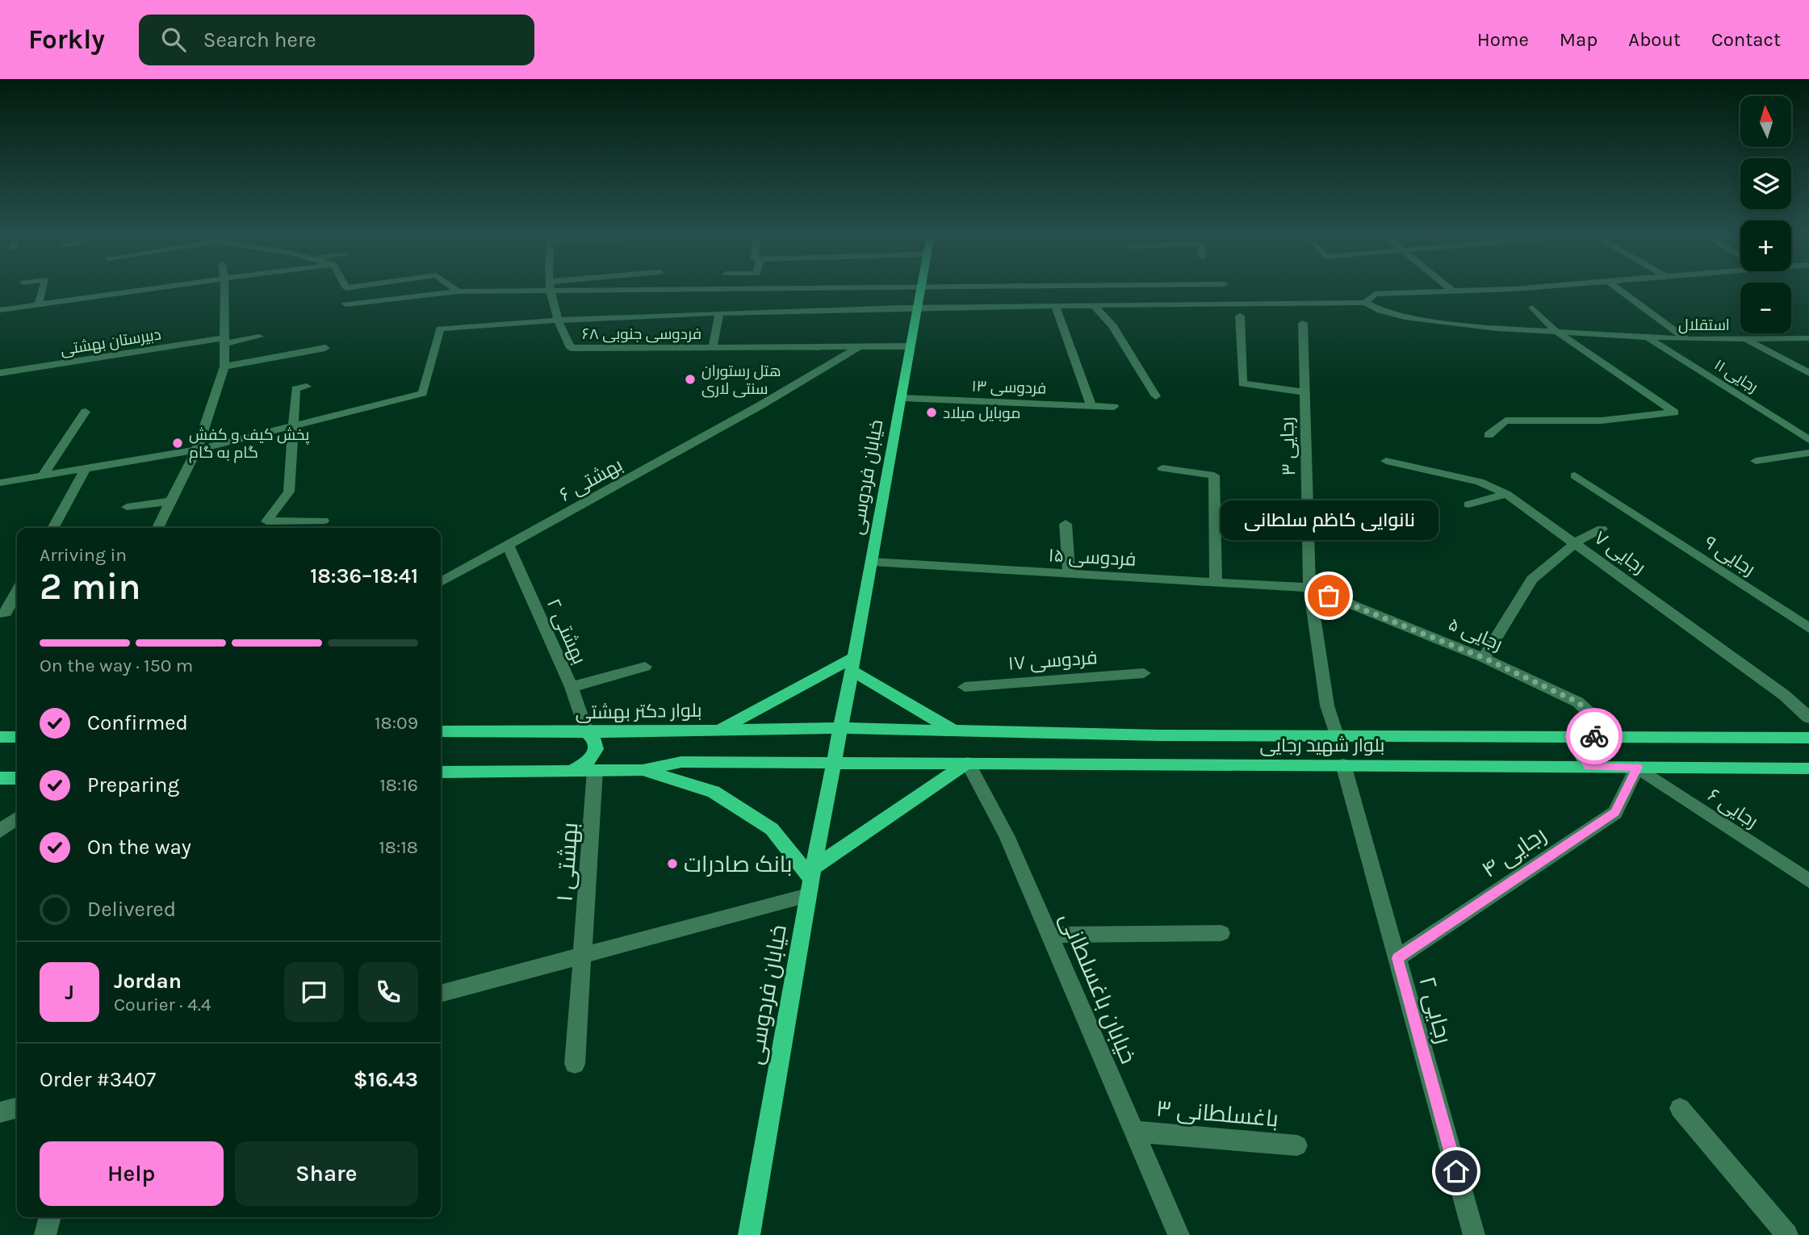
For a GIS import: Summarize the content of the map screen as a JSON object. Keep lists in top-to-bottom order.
{
  "streets": {
    "main road": ["خیابان فردوسی", "بلوار دکتر بهشتی", "بلوار شهید رجایی"],
    "street": [
      "استقلال",
      "فردوسی جنوبی ۶۸",
      "دبیرستان بهشتی",
      "رجایی ۱۱",
      "فردوسی ۱۳",
      "رجایی ۳",
      "بهشتی ۶",
      "رجایی ۷",
      "رجایی ۹",
      "فردوسی ۱۵",
      "بهشتی ۲",
      "رجایی ۵",
      "فردوسی ۱۷",
      "رجایی ۶",
      "رجایی ۴",
      "بهشتی ۱",
      "خیابان باغسلطانی",
      "رجایی ۲",
      "باغسلطانی ۳"
    ]
  },
  "crossings": [
    ["استقلال", "رجایی ۱۱"],
    ["فردوسی جنوبی ۶۸", "خیابان فردوسی"],
    ["فردوسی جنوبی ۶۸", "بهشتی ۶"],
    ["فردوسی ۱۳", "خیابان فردوسی"],
    ["رجایی ۳", "فردوسی ۱۵"],
    ["رجایی ۳", "رجایی ۵"],
    ["رجایی ۳", "بلوار شهید رجایی"],
    ["خیابان فردوسی", "فردوسی ۱۵"],
    ["خیابان فردوسی", "بلوار دکتر بهشتی"],
    ["خیابان فردوسی", "بلوار شهید رجایی"],
    ["بهشتی ۶", "بهشتی ۲"],
    ["فردوسی ۱۵", "رجایی ۵"],
    ["بهشتی ۲", "بلوار دکتر بهشتی"],
    ["رجایی ۵", "بلوار شهید رجایی"],
    ["بلوار دکتر بهشتی", "بلوار شهید رجایی"],
    ["بلوار شهید رجایی", "رجایی ۶"],
    ["بلوار شهید رجایی", "رجایی ۴"],
    ["بلوار شهید رجایی", "خیابان باغسلطانی"],
    ["بلوار شهید رجایی", "رجایی ۲"],
    ["رجایی ۶", "رجایی ۴"],
    ["رجایی ۴", "رجایی ۲"],
    ["خیابان باغسلطانی", "باغسلطانی ۳"]
  ],
  "places": [
    "هتل رستوران سنتی لاری",
    "موبایل میلاد",
    "پخش کیف و کفش گام به گام",
    "نانوایی کاظم سلطانی",
    "بانک صادرات"
  ],
  "north": "top",
  "page": {
    "header": "Forkly",
    "search": "Search here",
    "nav": [
      "Home",
      "Map",
      "About",
      "Contact"
    ],
    "map_buttons": ["+", "−"],
    "bubble": "نانوایی کاظم سلطانی",
    "heading": ["2 min", "Arriving in", "18:36–18:41"],
    "panel": [
      "Jordan",
      "Courier · 4.4",
      "Order #3407",
      "$16.43"
    ],
    "bar": "On the way · 150 m",
    "list": [
      ["Confirmed", "18:09"],
      ["Preparing", "18:16"],
      ["On the way", "18:18"],
      "Delivered"
    ],
    "round": "J",
    "buttons": ["Help", "Share"]
  }
}
